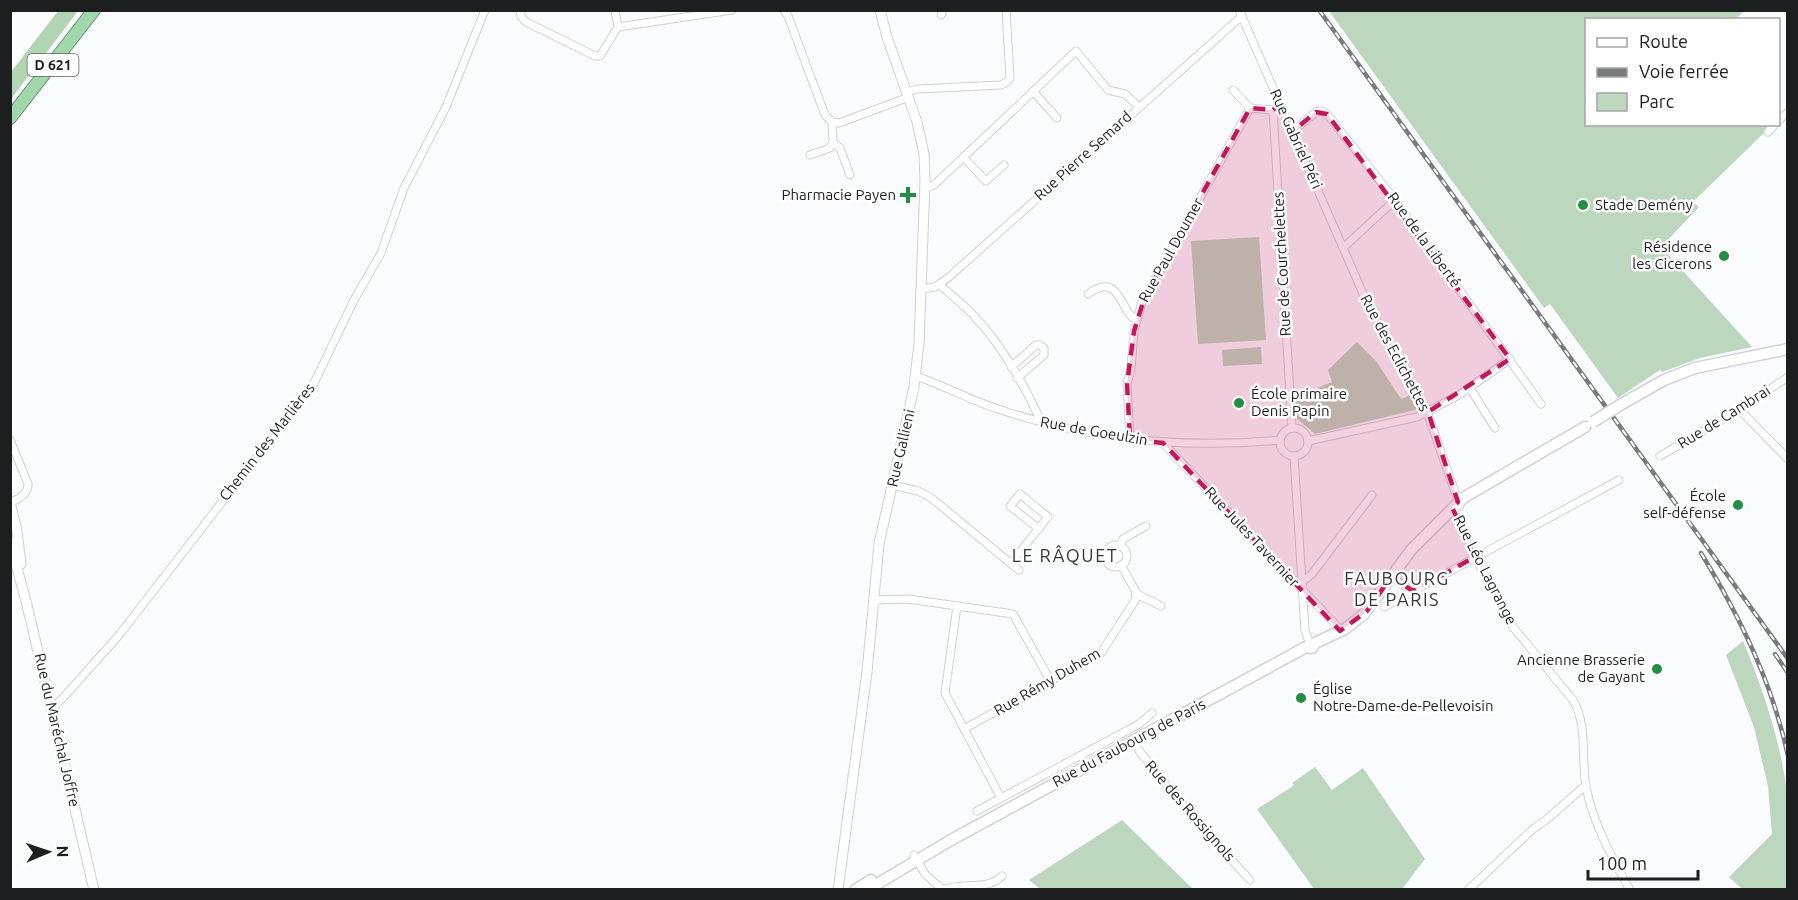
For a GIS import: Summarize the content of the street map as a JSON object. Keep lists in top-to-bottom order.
{
  "streets": {
    "highway": ["D 621"],
    "main road": ["Rue du Faubourg de Paris"],
    "street": [
      "Rue Gabriel Péri",
      "Rue Pierre Semard",
      "Rue de la Liberté",
      "Rue Paul Doumer",
      "Rue de Courchelettes",
      "Rue des Eclichettes",
      "Rue de Cambrai",
      "Rue de Goeulzin",
      "Chemin des Marlières",
      "Rue Gallieni",
      "Rue Jules Tavernier",
      "Rue Léo Lagrange",
      "Rue Rémy Duhem",
      "Rue du Maréchal Joffre",
      "Rue des Rossignols"
    ]
  },
  "crossings": [
    ["Rue Gabriel Péri", "Rue Pierre Semard"],
    ["Rue Gabriel Péri", "Rue de la Liberté"],
    ["Rue Gabriel Péri", "Rue des Eclichettes"],
    ["Rue Pierre Semard", "Rue Gallieni"],
    ["Rue Paul Doumer", "Rue de Goeulzin"],
    ["Rue de Courchelettes", "Rue de Goeulzin"],
    ["Rue des Eclichettes", "Rue Léo Lagrange"],
    ["Rue des Eclichettes", "Rue du Faubourg de Paris"],
    ["Rue de Goeulzin", "Rue Gallieni"],
    ["Rue de Goeulzin", "Rue Jules Tavernier"],
    ["Chemin des Marlières", "Rue du Maréchal Joffre"],
    ["Rue Jules Tavernier", "Rue du Faubourg de Paris"],
    ["Rue Léo Lagrange", "Rue du Faubourg de Paris"],
    ["Rue du Faubourg de Paris", "Rue des Rossignols"]
  ],
  "districts": ["LE RÂQUET", "FAUBOURG DE PARIS"],
  "places": {
    "health": ["Pharmacie Payen"],
    "other": [
      "Stade Demény",
      "Résidence les Cicerons",
      "École primaire Denis Papin",
      "École self-défense",
      "Ancienne Brasserie de Gayant",
      "Église Notre-Dame-de-Pellevoisin"
    ]
  },
  "legend": ["Route", "Voie ferrée", "Parc"],
  "scale_bar": "100 m",
  "north": "right"
}
